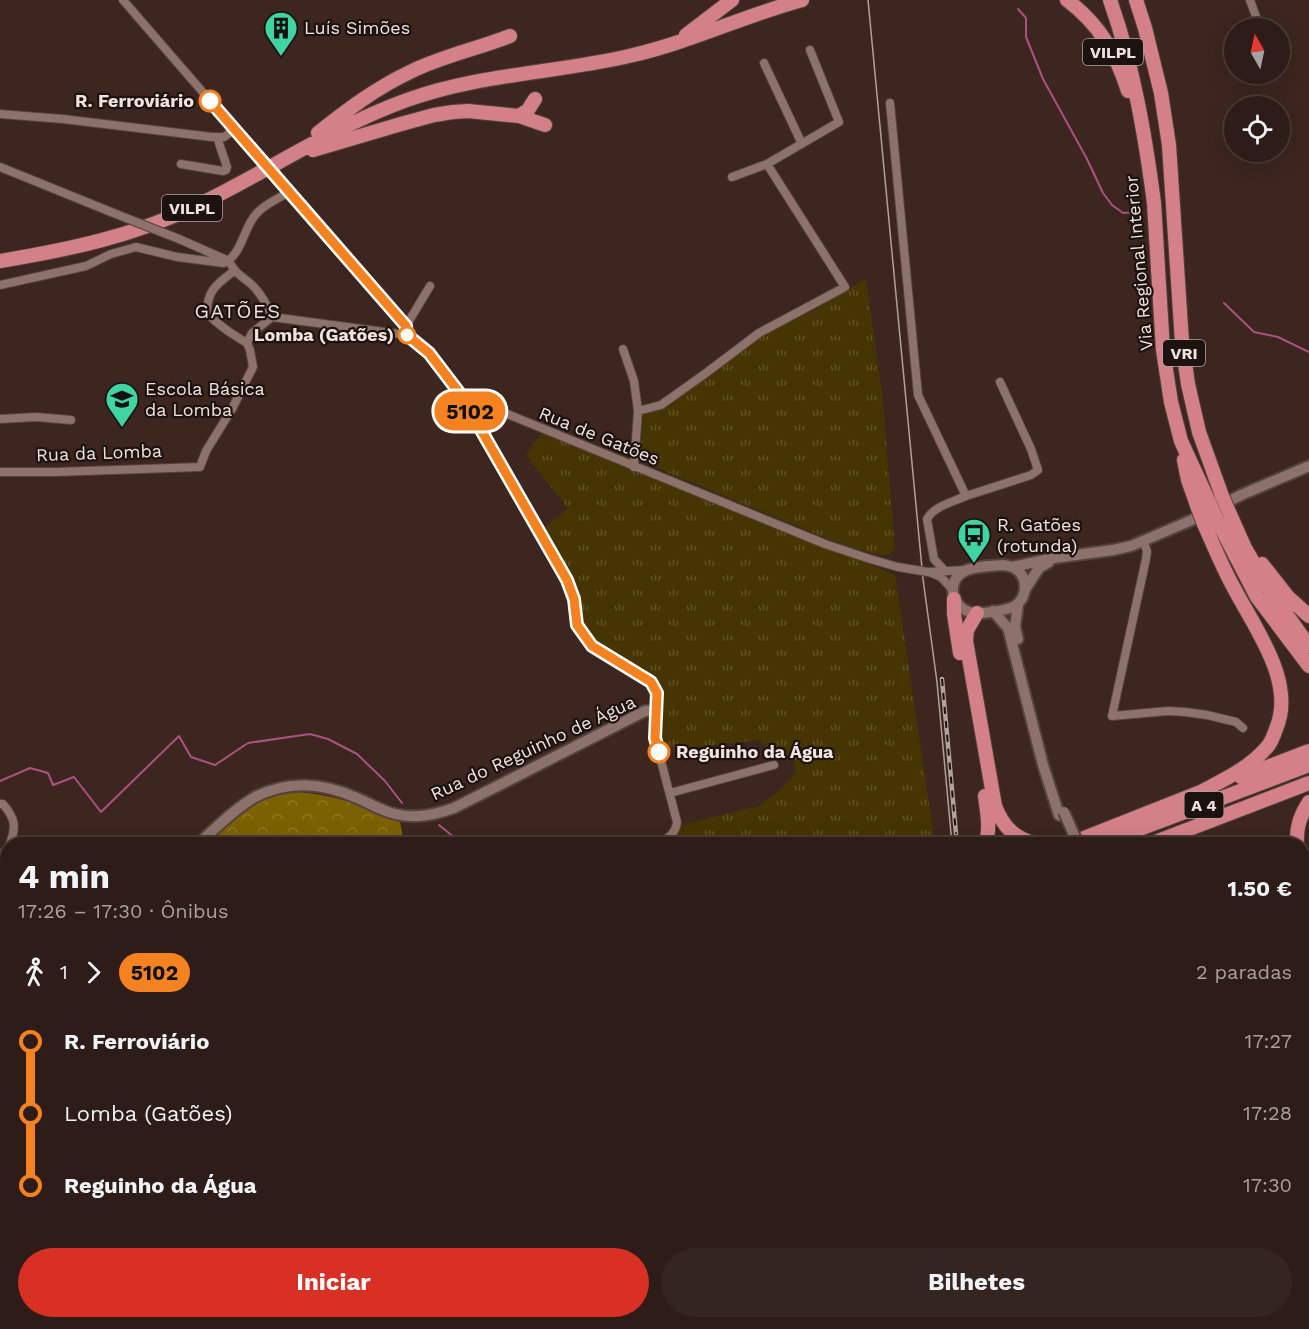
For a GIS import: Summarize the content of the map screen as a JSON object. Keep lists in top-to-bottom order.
{
  "streets": {
    "highway": [
      "VILPL",
      "Via Regional Interior",
      "VRI",
      "A 4"
    ],
    "main road": ["Rua do Reguinho de Água"],
    "street": ["Rua de Gatões", "Rua da Lomba"]
  },
  "crossings": [
    ["VILPL", "Via Regional Interior"],
    ["Via Regional Interior", "VRI"]
  ],
  "districts": ["GATÕES"],
  "places": {
    "building": ["Luís Simões"],
    "other": ["R. Ferroviário", "Lomba (Gatões)", "Reguinho da Água"],
    "school or university": ["Escola Básica da Lomba"],
    "bus stop": ["R. Gatões (rotunda)"]
  },
  "lines": ["bus line 5102"],
  "north": "top",
  "page": {
    "on_map": "5102",
    "heading": ["4 min", "17:26 – 17:30 · Ônibus", "1.50 €"],
    "legs": ["1", "5102", "2 paradas"],
    "list": [
      {
        "name": "R. Ferroviário",
        "value": "17:27"
      },
      {
        "name": "Lomba (Gatões)",
        "value": "17:28"
      },
      {
        "name": "Reguinho da Água",
        "value": "17:30"
      }
    ],
    "buttons": ["Iniciar", "Bilhetes"]
  }
}
